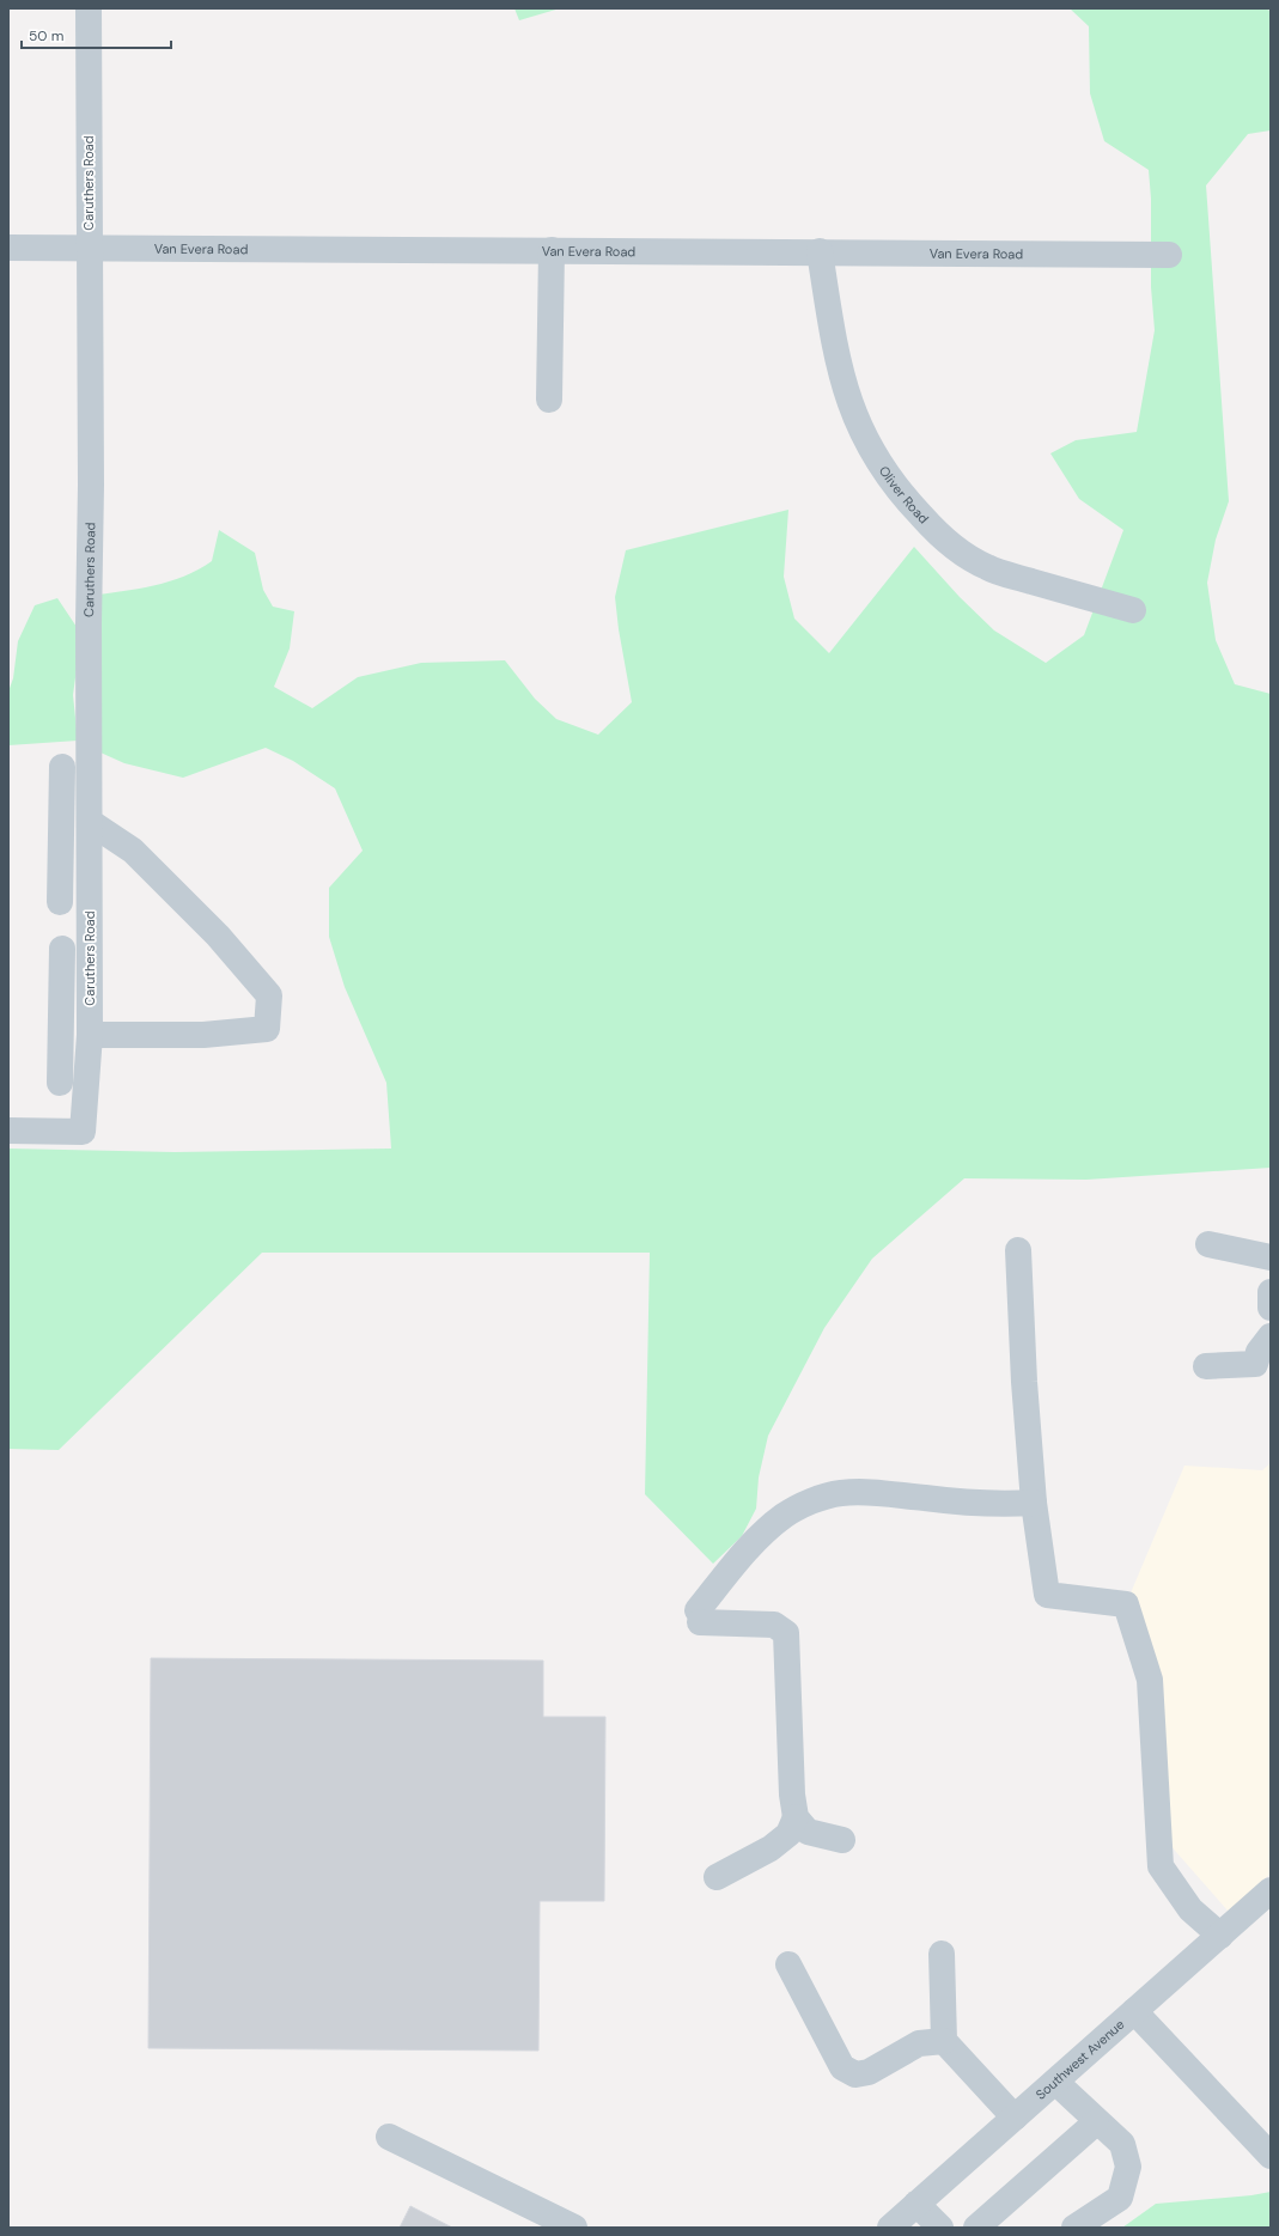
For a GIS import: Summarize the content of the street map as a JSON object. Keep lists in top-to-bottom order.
{
  "streets": {
    "street": [
      "Caruthers Road",
      "Van Evera Road",
      "Oliver Road",
      "Southwest Avenue"
    ]
  },
  "crossings": [
    ["Caruthers Road", "Van Evera Road"],
    ["Van Evera Road", "Oliver Road"]
  ],
  "scale_bar": "50 m"
}
